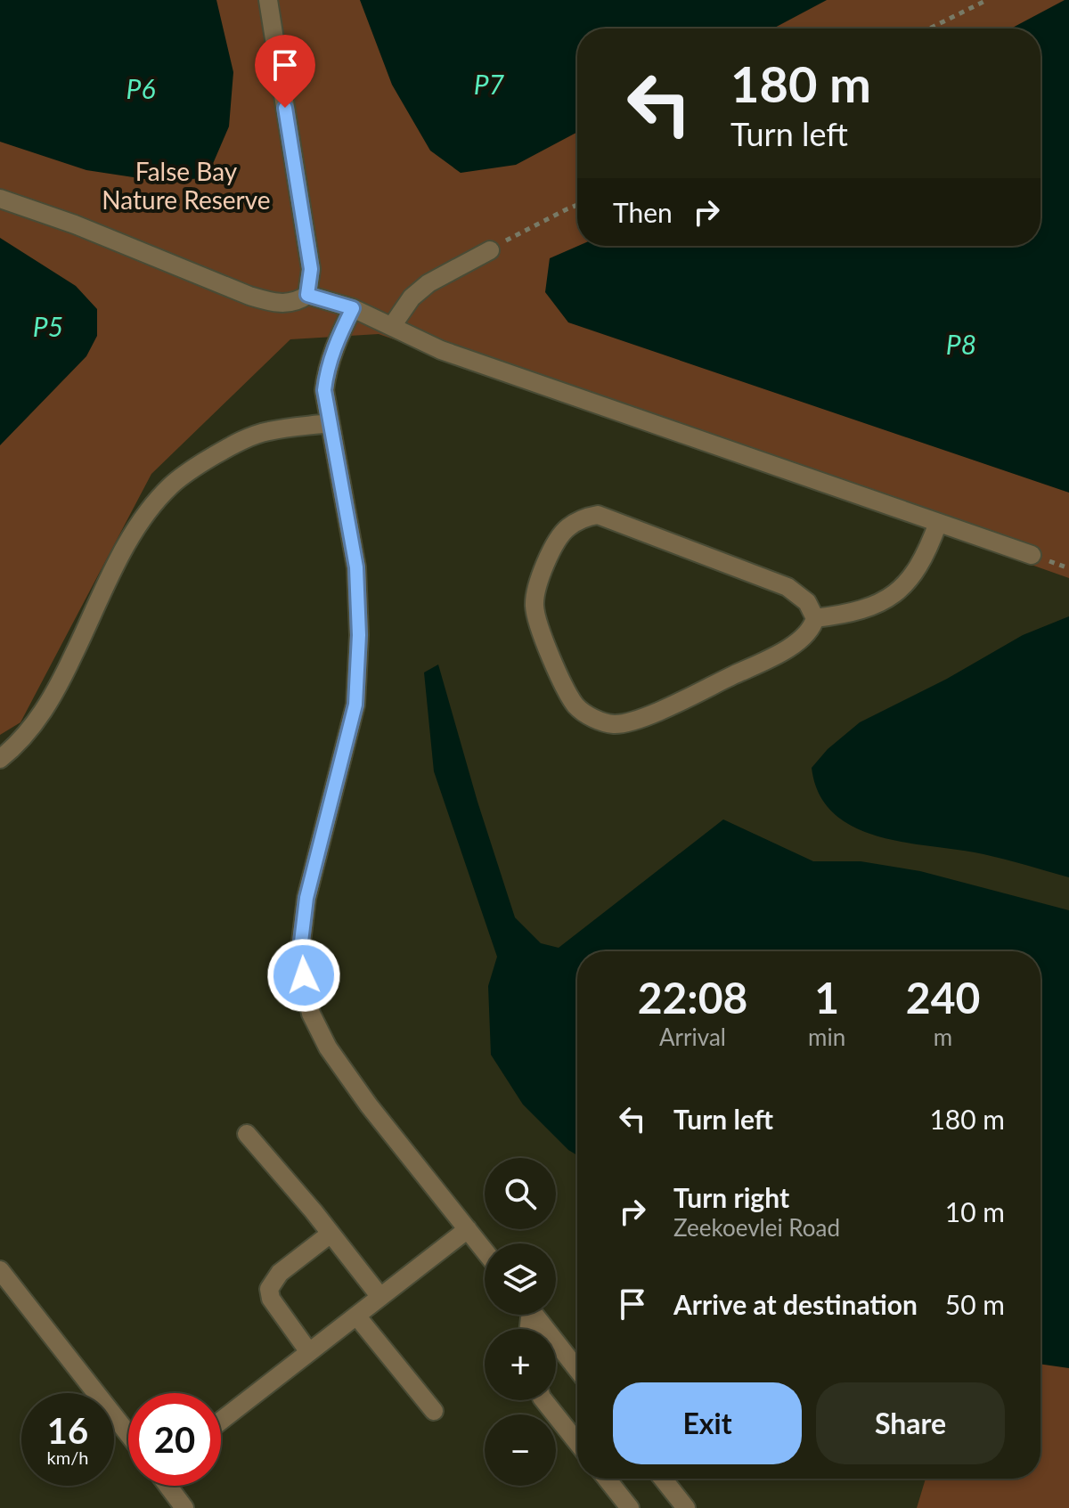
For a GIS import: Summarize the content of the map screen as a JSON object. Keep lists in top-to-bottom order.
{
  "water": [
    "P7",
    "P6",
    "P5",
    "P8"
  ],
  "parks": ["False Bay Nature Reserve"],
  "page": {
    "turn": ["180 m", "Turn left"],
    "then": "Then",
    "eta": [
      "22:08",
      "Arrival",
      "1",
      "min",
      "240",
      "m"
    ],
    "list": [
      {
        "name": "Turn left",
        "value": "180 m"
      },
      {
        "name": "Turn right",
        "note": "Zeekoevlei Road",
        "value": "10 m"
      },
      {
        "name": "Arrive at destination",
        "value": "50 m"
      }
    ],
    "map_buttons": ["+", "−"],
    "buttons": ["Exit", "Share"],
    "speed": "16 km/h",
    "limit": "20"
  }
}
